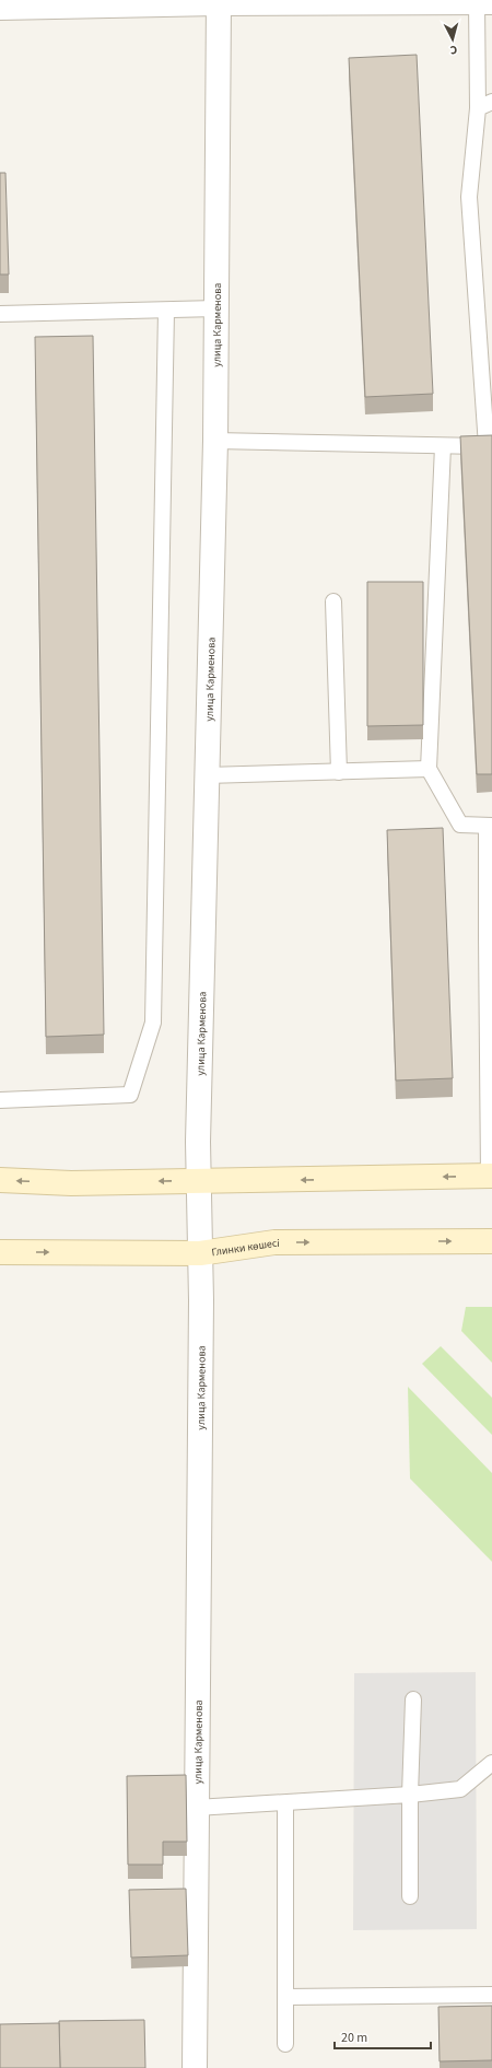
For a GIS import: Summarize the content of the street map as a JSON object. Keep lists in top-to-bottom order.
{
  "streets": {
    "main road": ["Глинки көшесі"],
    "street": ["улица Карменова"]
  },
  "crossings": [
    ["улица Карменова", "Глинки көшесі"]
  ],
  "scale_bar": "20 m",
  "north": "bottom"
}
